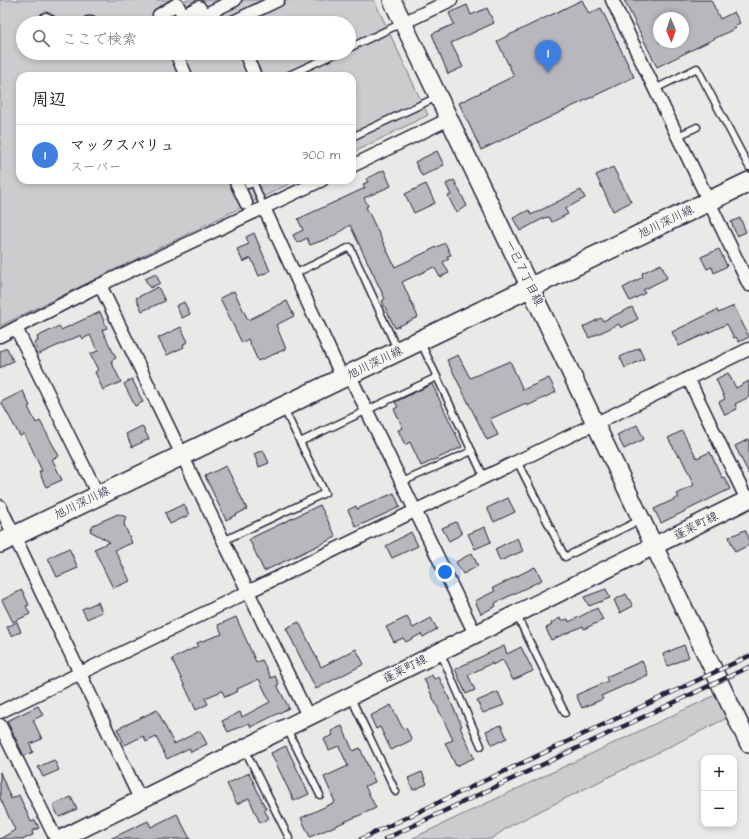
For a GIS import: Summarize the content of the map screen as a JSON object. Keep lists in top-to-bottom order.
{
  "streets": {
    "main road": ["旭川深川線"],
    "street": ["一已７丁目線", "蓬莱町線"]
  },
  "crossings": [
    ["旭川深川線", "一已７丁目線"],
    ["一已７丁目線", "蓬莱町線"]
  ],
  "north": "bottom",
  "page": {
    "search": "ここで検索",
    "pins": "1",
    "heading": "周辺",
    "list": [
      {
        "mark": "1",
        "name": "マックスバリュ",
        "note": "スーパー",
        "value": "300 m"
      }
    ],
    "map_buttons": ["+", "−"]
  }
}
